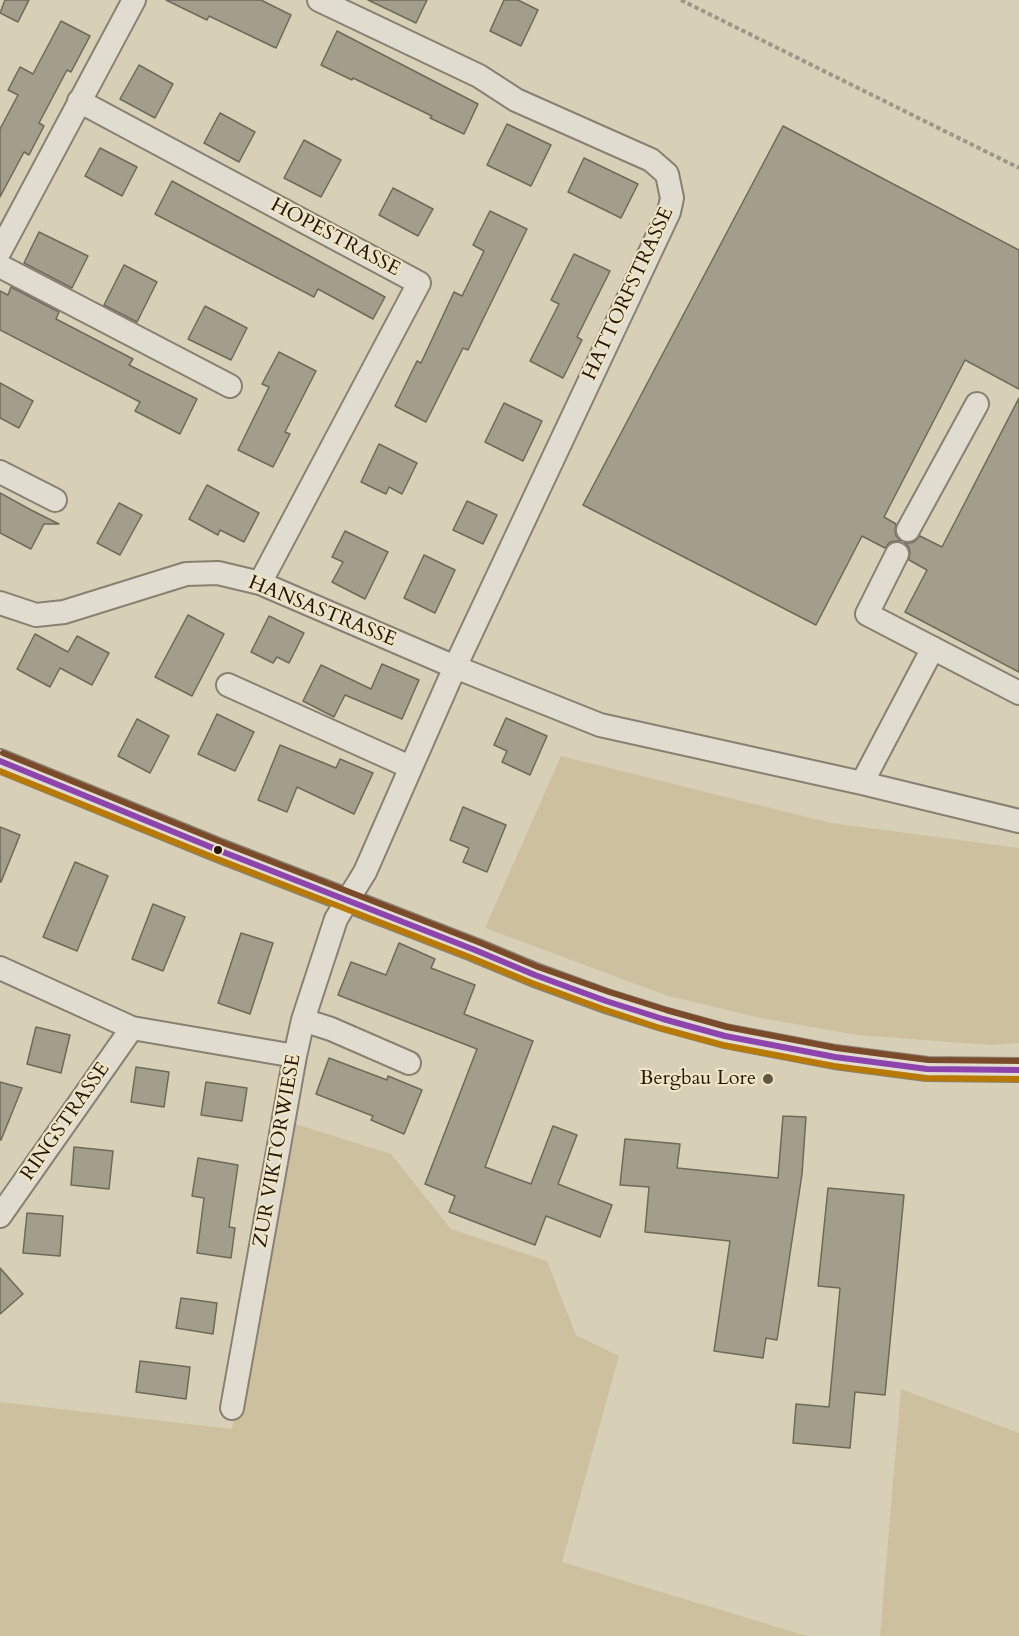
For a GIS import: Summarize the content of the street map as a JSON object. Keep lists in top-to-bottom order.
{
  "streets": {
    "street": [
      "HOPESTRASSE",
      "HATTORFSTRASSE",
      "HANSASTRASSE",
      "RINGSTRASSE",
      "ZUR VIKTORWIESE"
    ]
  },
  "crossings": [
    ["HOPESTRASSE", "HANSASTRASSE"],
    ["HATTORFSTRASSE", "HANSASTRASSE"],
    ["HATTORFSTRASSE", "ZUR VIKTORWIESE"]
  ],
  "places": ["Bergbau Lore"]
}
